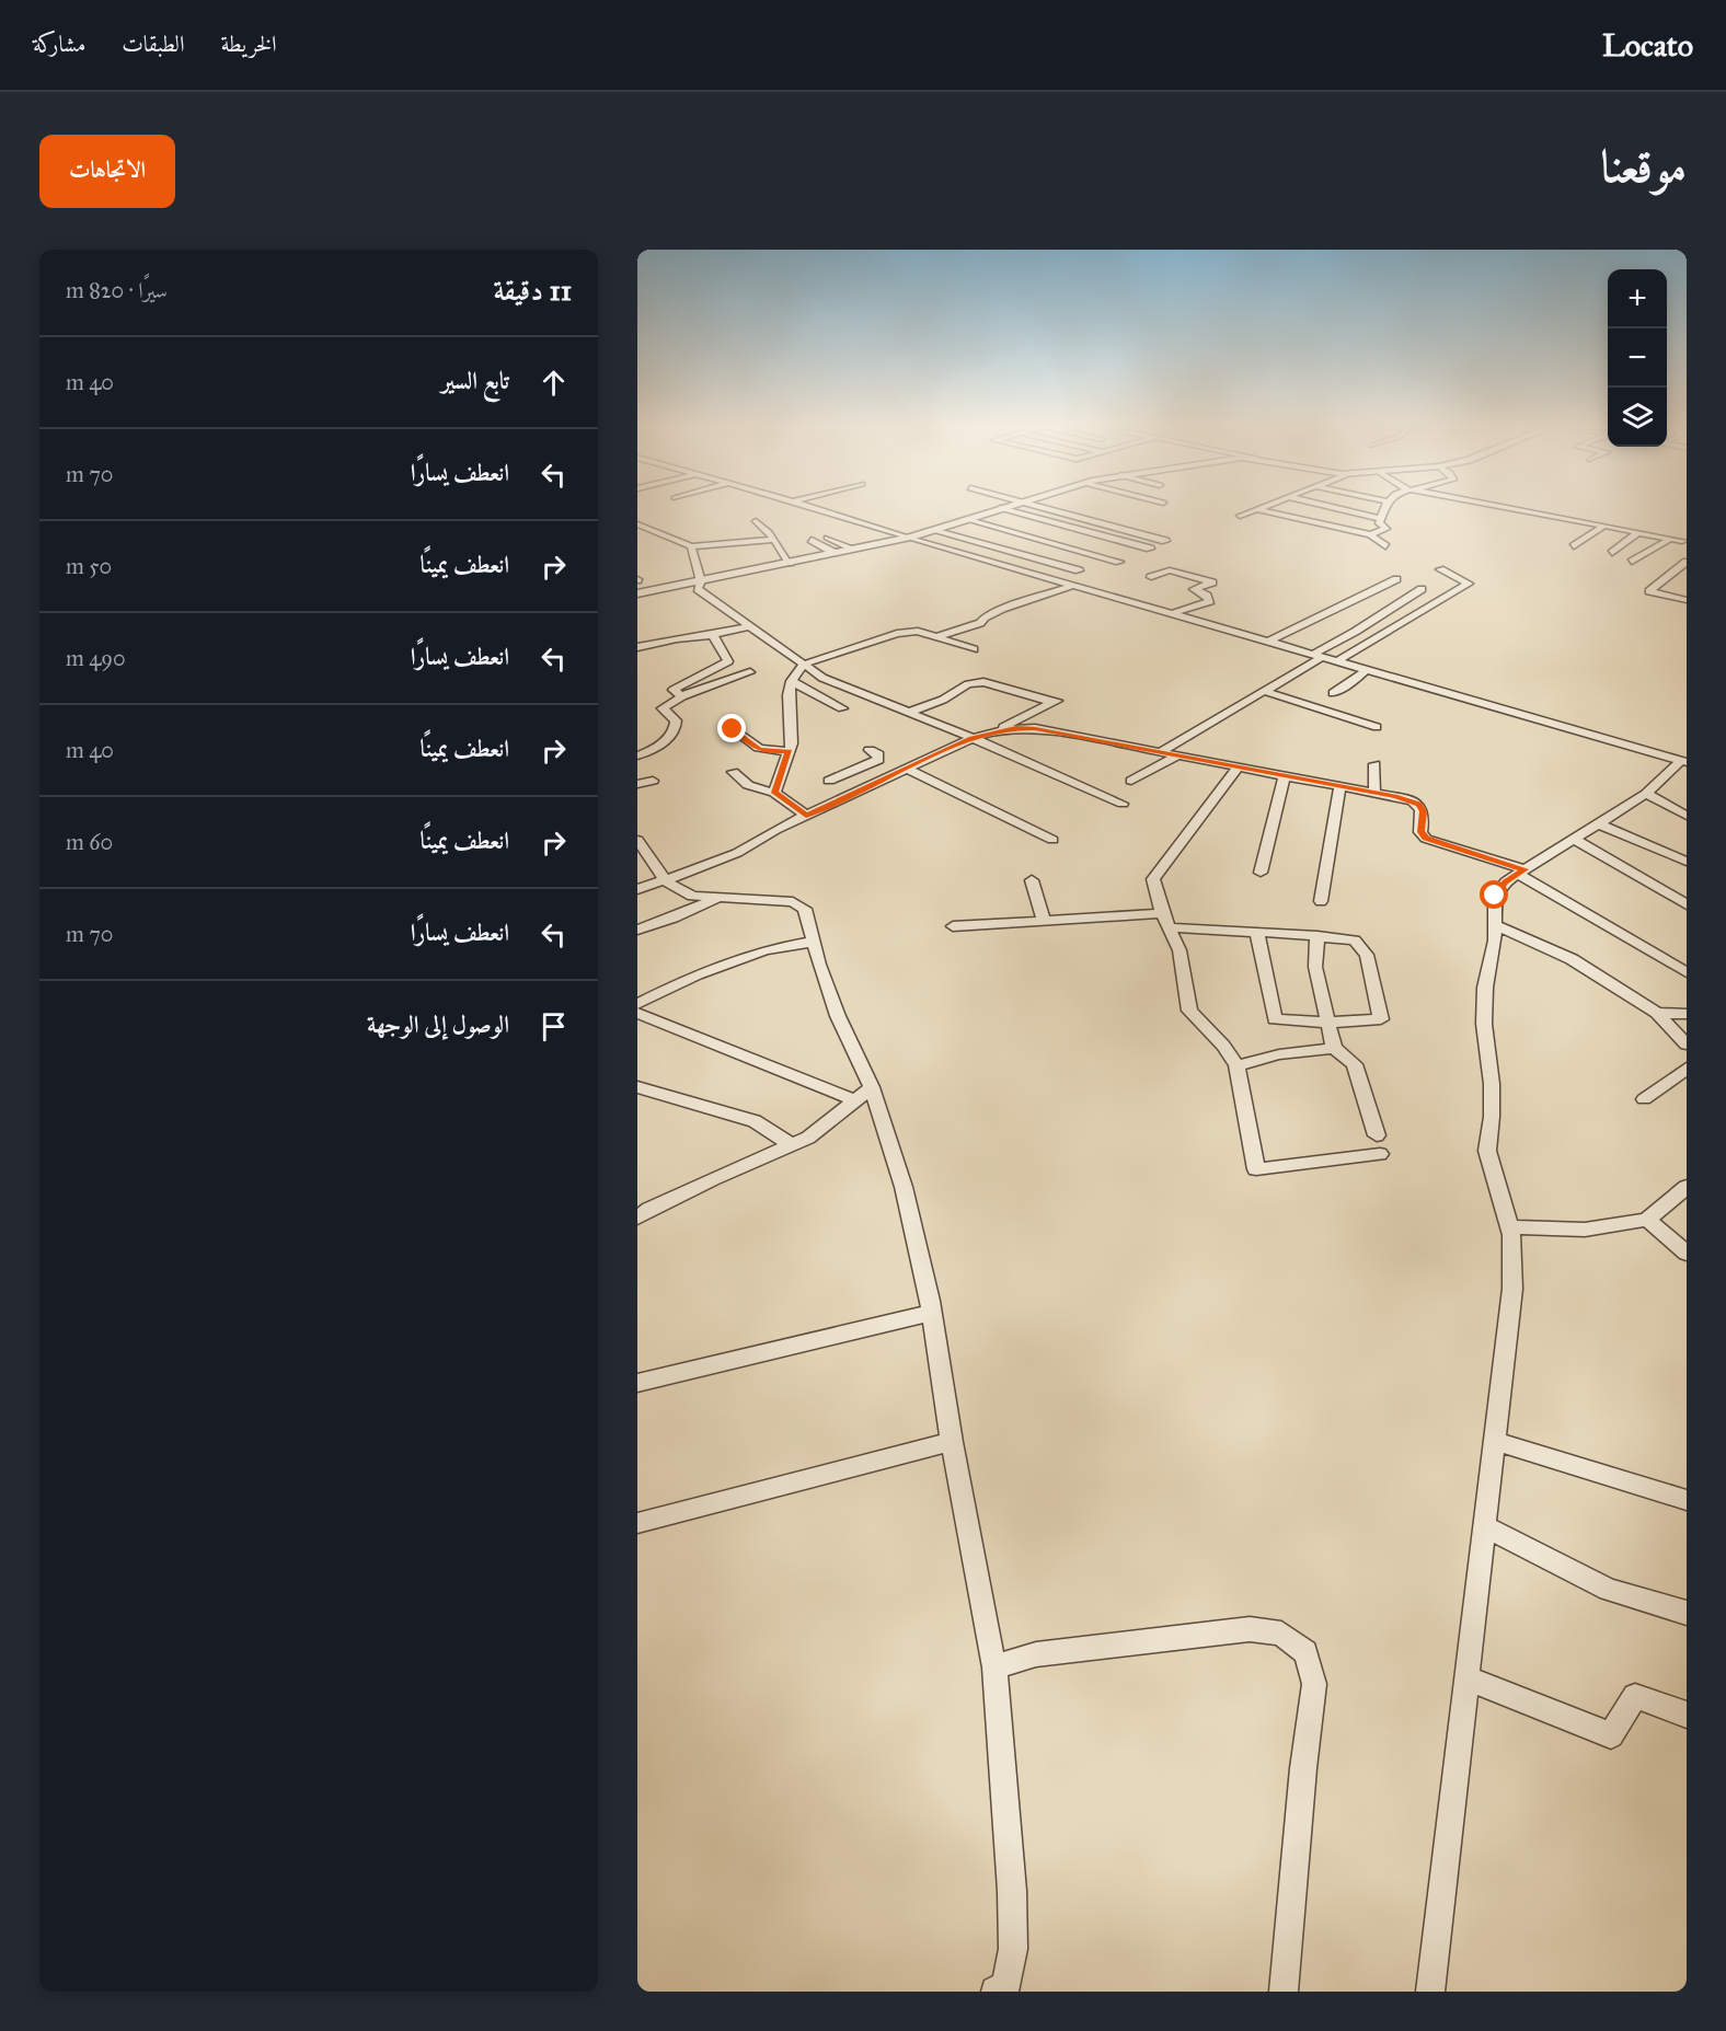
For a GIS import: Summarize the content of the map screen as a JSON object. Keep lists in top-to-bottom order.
{
  "page": {
    "header": "Locato",
    "nav": ["الخريطة", "الطبقات", "مشاركة"],
    "title": "موقعنا",
    "buttons": "الاتجاهات",
    "heading": ["11 دقيقة", "سيرًا · 820 m"],
    "map_buttons": ["+", "−"],
    "list": [
      ["تابع السير", "40 m"],
      ["انعطف يسارًا", "70 m"],
      ["انعطف يمينًا", "50 m"],
      ["انعطف يسارًا", "490 m"],
      ["انعطف يمينًا", "40 m"],
      ["انعطف يمينًا", "60 m"],
      ["انعطف يسارًا", "70 m"],
      "الوصول إلى الوجهة"
    ]
  }
}
